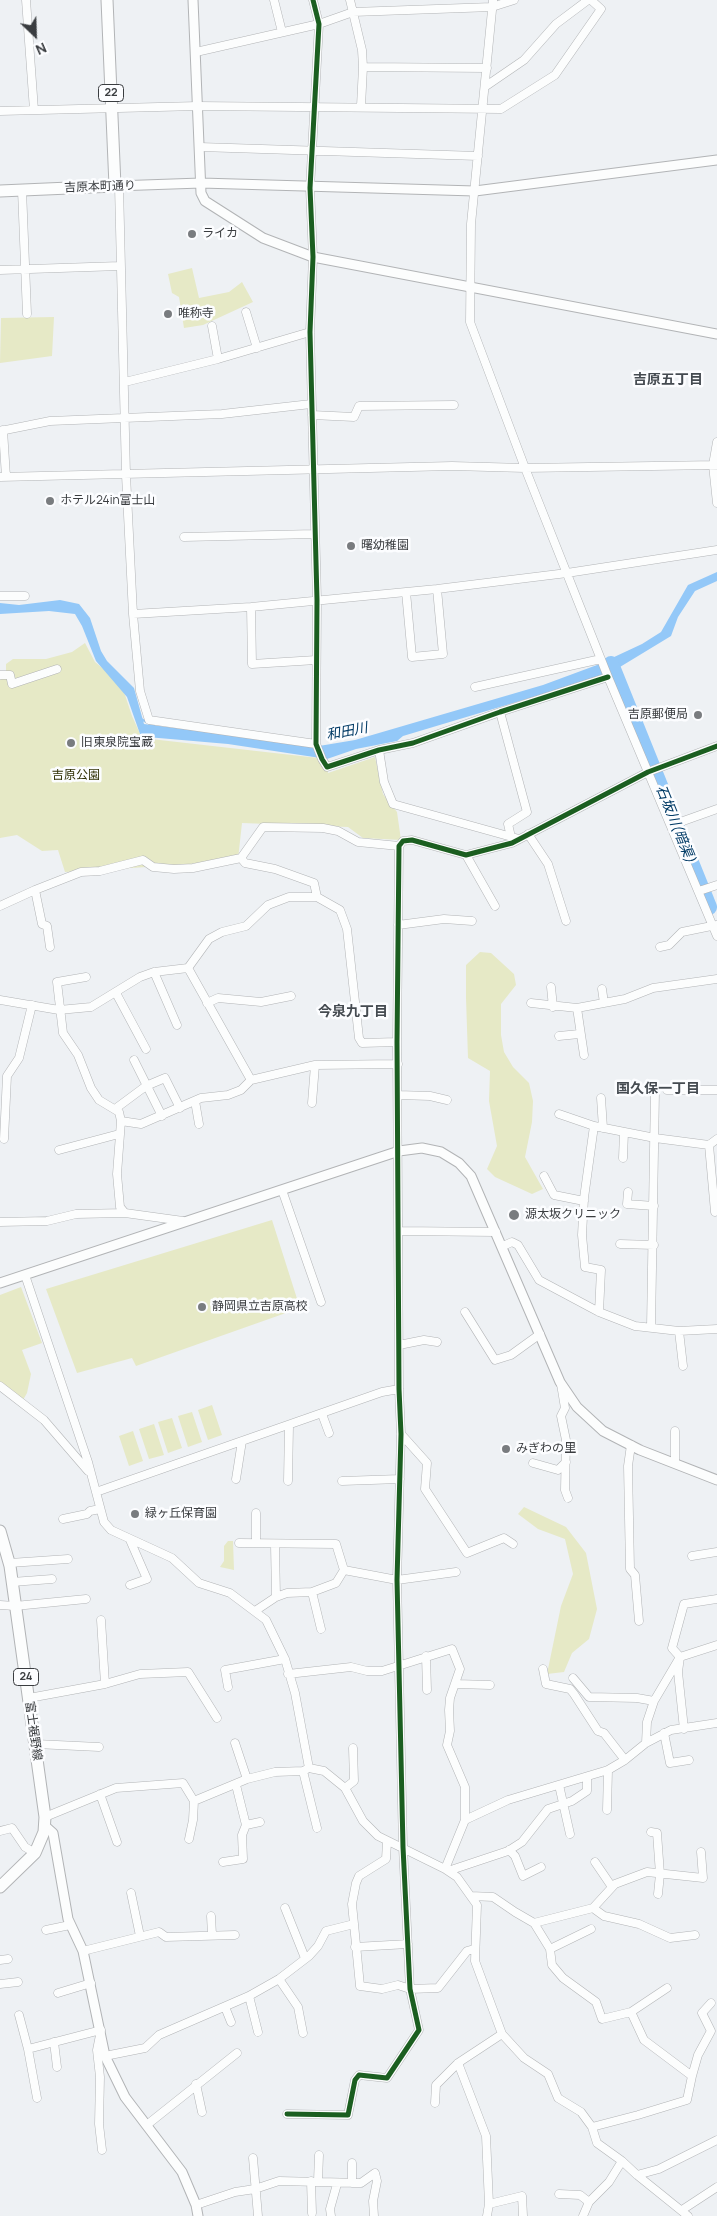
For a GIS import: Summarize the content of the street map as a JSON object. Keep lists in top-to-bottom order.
{
  "streets": {
    "main road": [
      "22",
      "吉原本町通り",
      "24",
      "富士裾野線"
    ]
  },
  "crossings": [
    ["22", "吉原本町通り"]
  ],
  "districts": ["吉原五丁目", "今泉九丁目", "国久保一丁目"],
  "water": ["和田川", "石坂川(暗渠)"],
  "parks": ["吉原公園"],
  "places": [
    "ライカ",
    "唯称寺",
    "ホテル24in富士山",
    "曙幼稚園",
    "吉原郵便局",
    "旧東泉院宝蔵",
    "源太坂クリニック",
    "静岡県立吉原高校",
    "みぎわの里",
    "緑ヶ丘保育園"
  ],
  "north": "bottom right"
}
